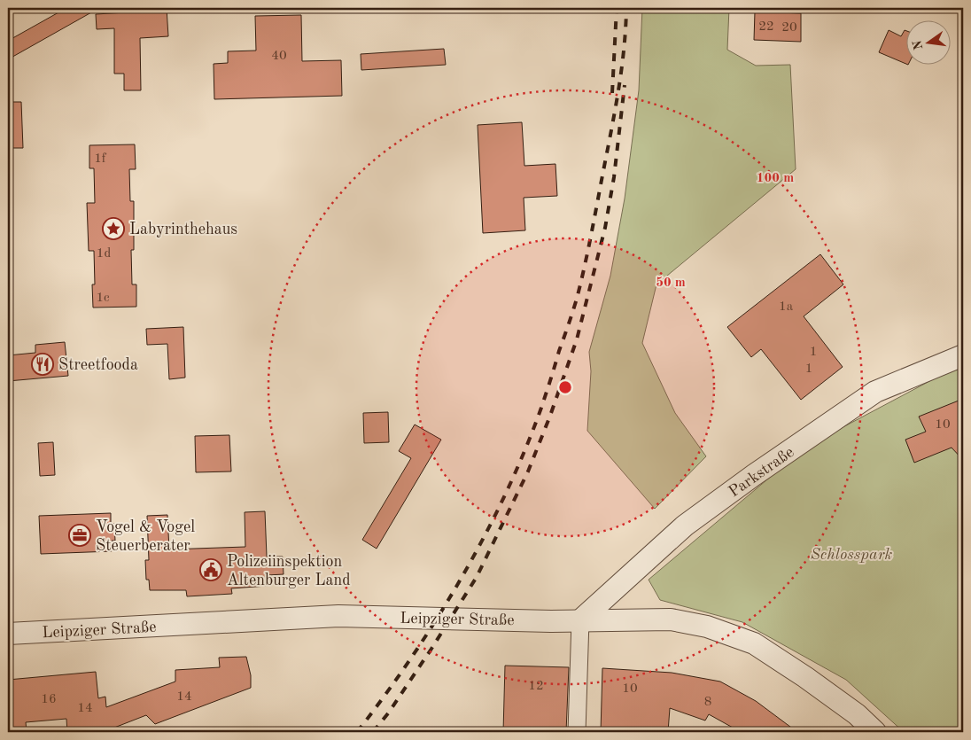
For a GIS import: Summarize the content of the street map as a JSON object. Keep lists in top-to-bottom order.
{
  "streets": {
    "street": ["Parkstraße", "Leipziger Straße"]
  },
  "crossings": [
    ["Parkstraße", "Leipziger Straße"]
  ],
  "parks": ["Schlosspark"],
  "places": {
    "place": ["Labyrinthehaus"],
    "restaurant": ["Streetfooda"],
    "office": ["Vogel & Vogel Steuerberater"],
    "public building": ["Polizeiinspektion Altenburger Land"]
  },
  "house_numbers": [
    "22",
    "20",
    "40",
    "1f",
    "1d",
    "1c",
    "1a",
    "1",
    "1",
    "10",
    "12",
    "10",
    "14",
    "16",
    "8",
    "14"
  ],
  "north": "left",
  "rings": ["100 m", "50 m"]
}
